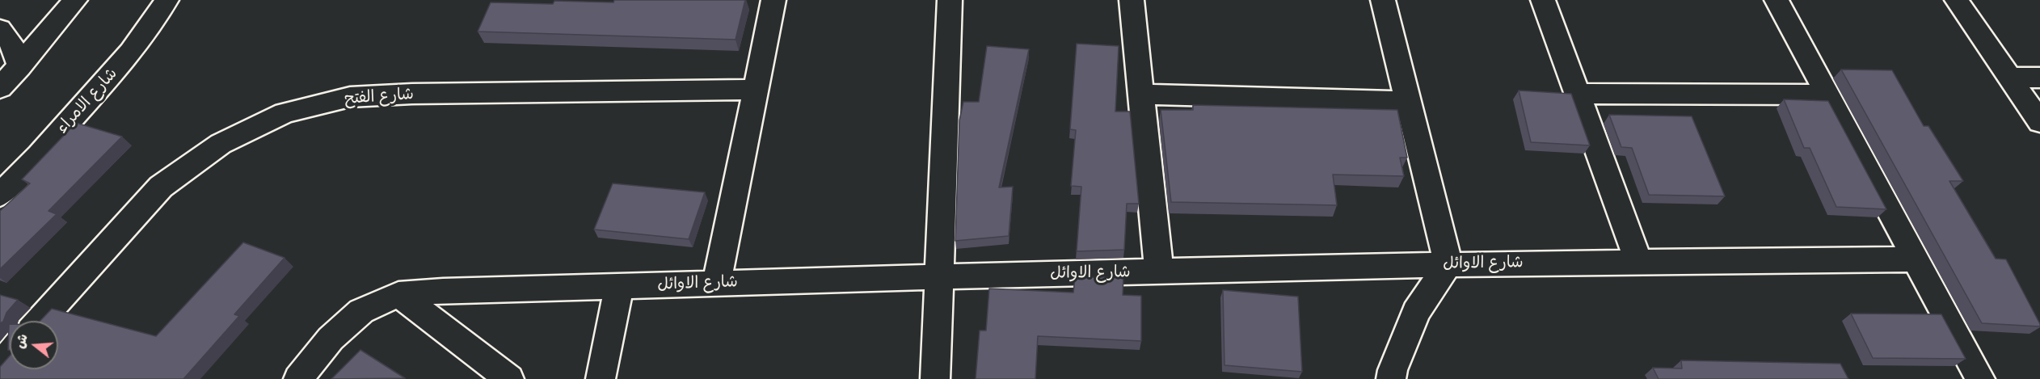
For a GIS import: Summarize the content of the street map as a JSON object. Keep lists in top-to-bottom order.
{
  "streets": {
    "street": ["شارع الفتح", "شارع الامراء", "شارع الاوائل"]
  },
  "north": "left"
}
